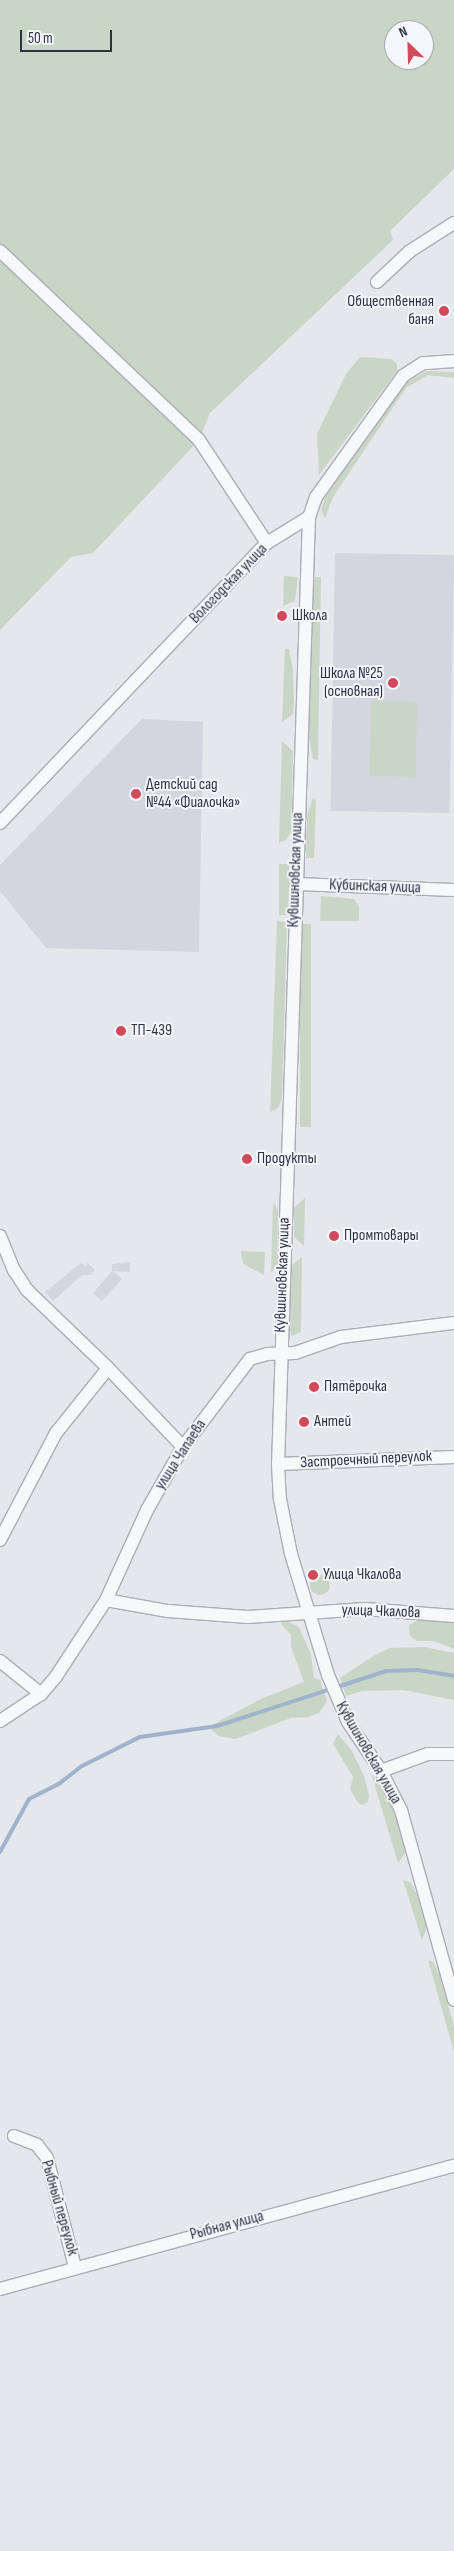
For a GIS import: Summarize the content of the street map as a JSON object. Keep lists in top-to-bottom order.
{
  "streets": {
    "street": [
      "Вологодская улица",
      "Кувшиновская улица",
      "Кубинская улица",
      "улица Чапаева",
      "Застроечный переулок",
      "улица Чкалова",
      "Рыбный переулок",
      "Рыбная улица"
    ]
  },
  "crossings": [
    ["Вологодская улица", "Кувшиновская улица"],
    ["Кувшиновская улица", "Кубинская улица"],
    ["Кувшиновская улица", "улица Чапаева"],
    ["Кувшиновская улица", "Застроечный переулок"],
    ["Кувшиновская улица", "улица Чкалова"],
    ["улица Чапаева", "улица Чкалова"],
    ["Рыбный переулок", "Рыбная улица"]
  ],
  "places": [
    "Общественная баня",
    "Школа",
    "Школа №25 (основная)",
    "Детский сад №44 «Фиалочка»",
    "ТП-439",
    "Продукты",
    "Промтовары",
    "Пятёрочка",
    "Антей",
    "Улица Чкалова"
  ],
  "scale_bar": "50 m",
  "north": "top left"
}
